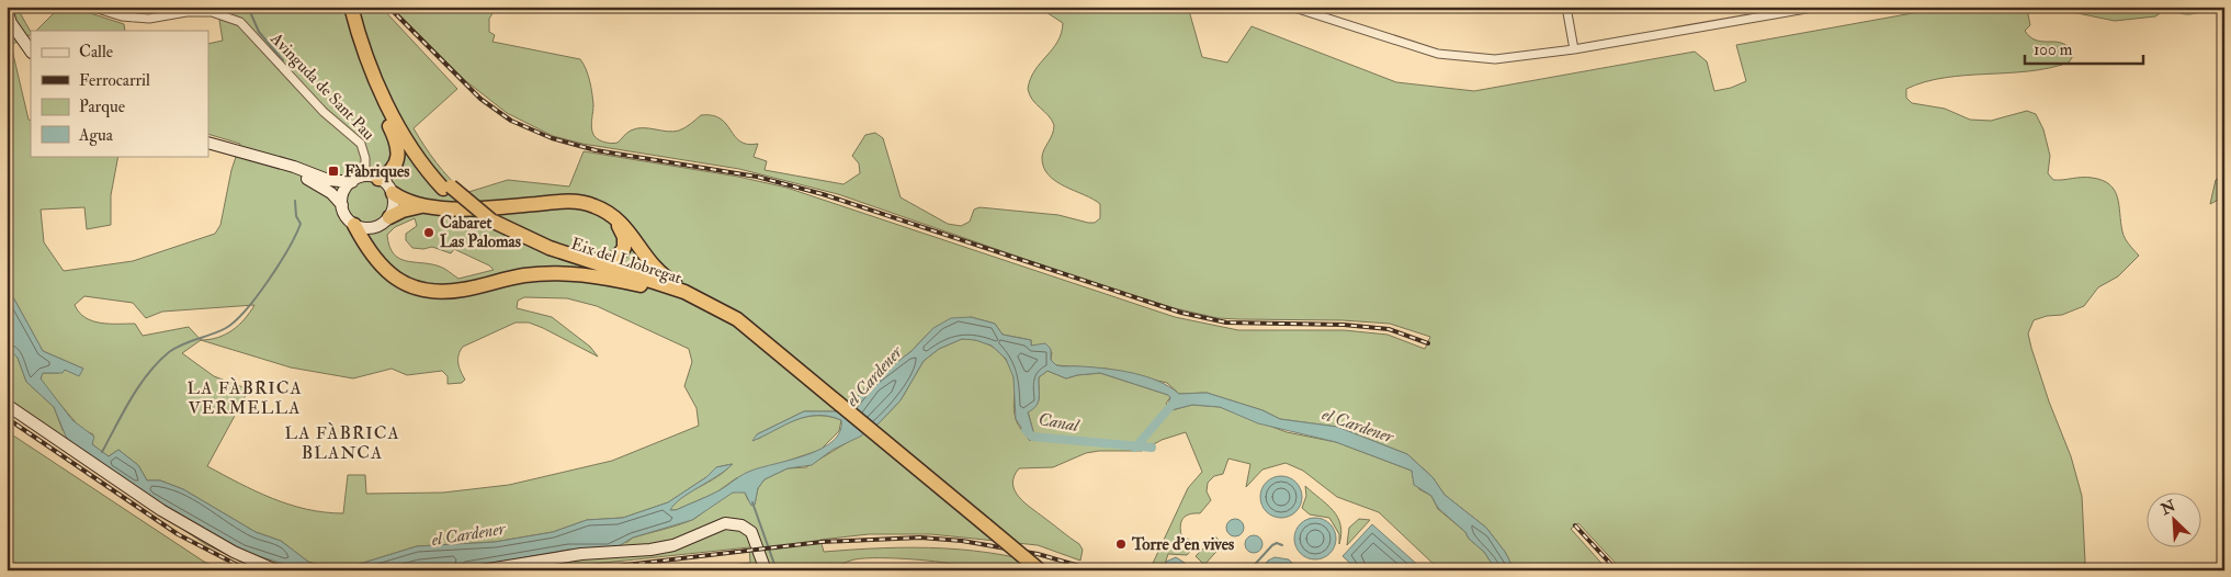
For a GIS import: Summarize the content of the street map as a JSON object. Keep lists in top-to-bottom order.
{
  "streets": {
    "highway": ["Eix del Llobregat"],
    "street": ["Avinguda de Sant Pau"]
  },
  "districts": ["LA FÀBRICA VERMELLA", "LA FÀBRICA BLANCA"],
  "water": ["el Cardener", "Canal"],
  "places": {
    "transit": ["Fàbriques"],
    "other": ["Cabaret Las Palomas", "Torre d'en vives"]
  },
  "legend": [
    "Calle",
    "Ferrocarril",
    "Parque",
    "Agua"
  ],
  "scale_bar": "100 m",
  "north": "top left"
}
